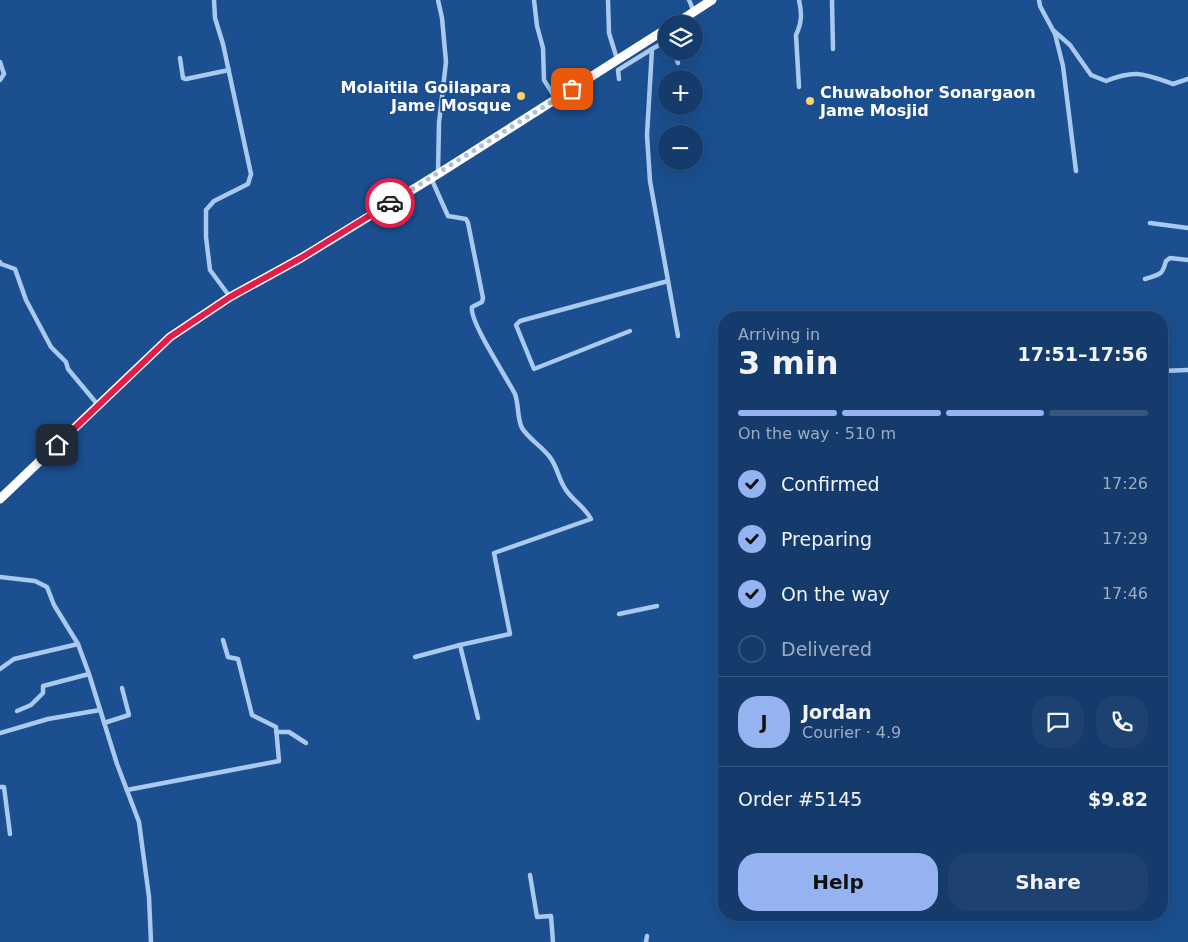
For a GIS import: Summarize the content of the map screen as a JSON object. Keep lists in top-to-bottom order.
{
  "places": ["Molaitila Goilapara Jame Mosque", "Chuwabohor Sonargaon Jame Mosjid"],
  "page": {
    "map_buttons": ["+", "−"],
    "heading": ["3 min", "Arriving in", "17:51–17:56"],
    "panel": [
      "Jordan",
      "Courier · 4.9",
      "Order #5145",
      "$9.82"
    ],
    "bar": "On the way · 510 m",
    "list": [
      ["Confirmed", "17:26"],
      ["Preparing", "17:29"],
      ["On the way", "17:46"],
      "Delivered"
    ],
    "round": "J",
    "buttons": ["Help", "Share"]
  }
}
